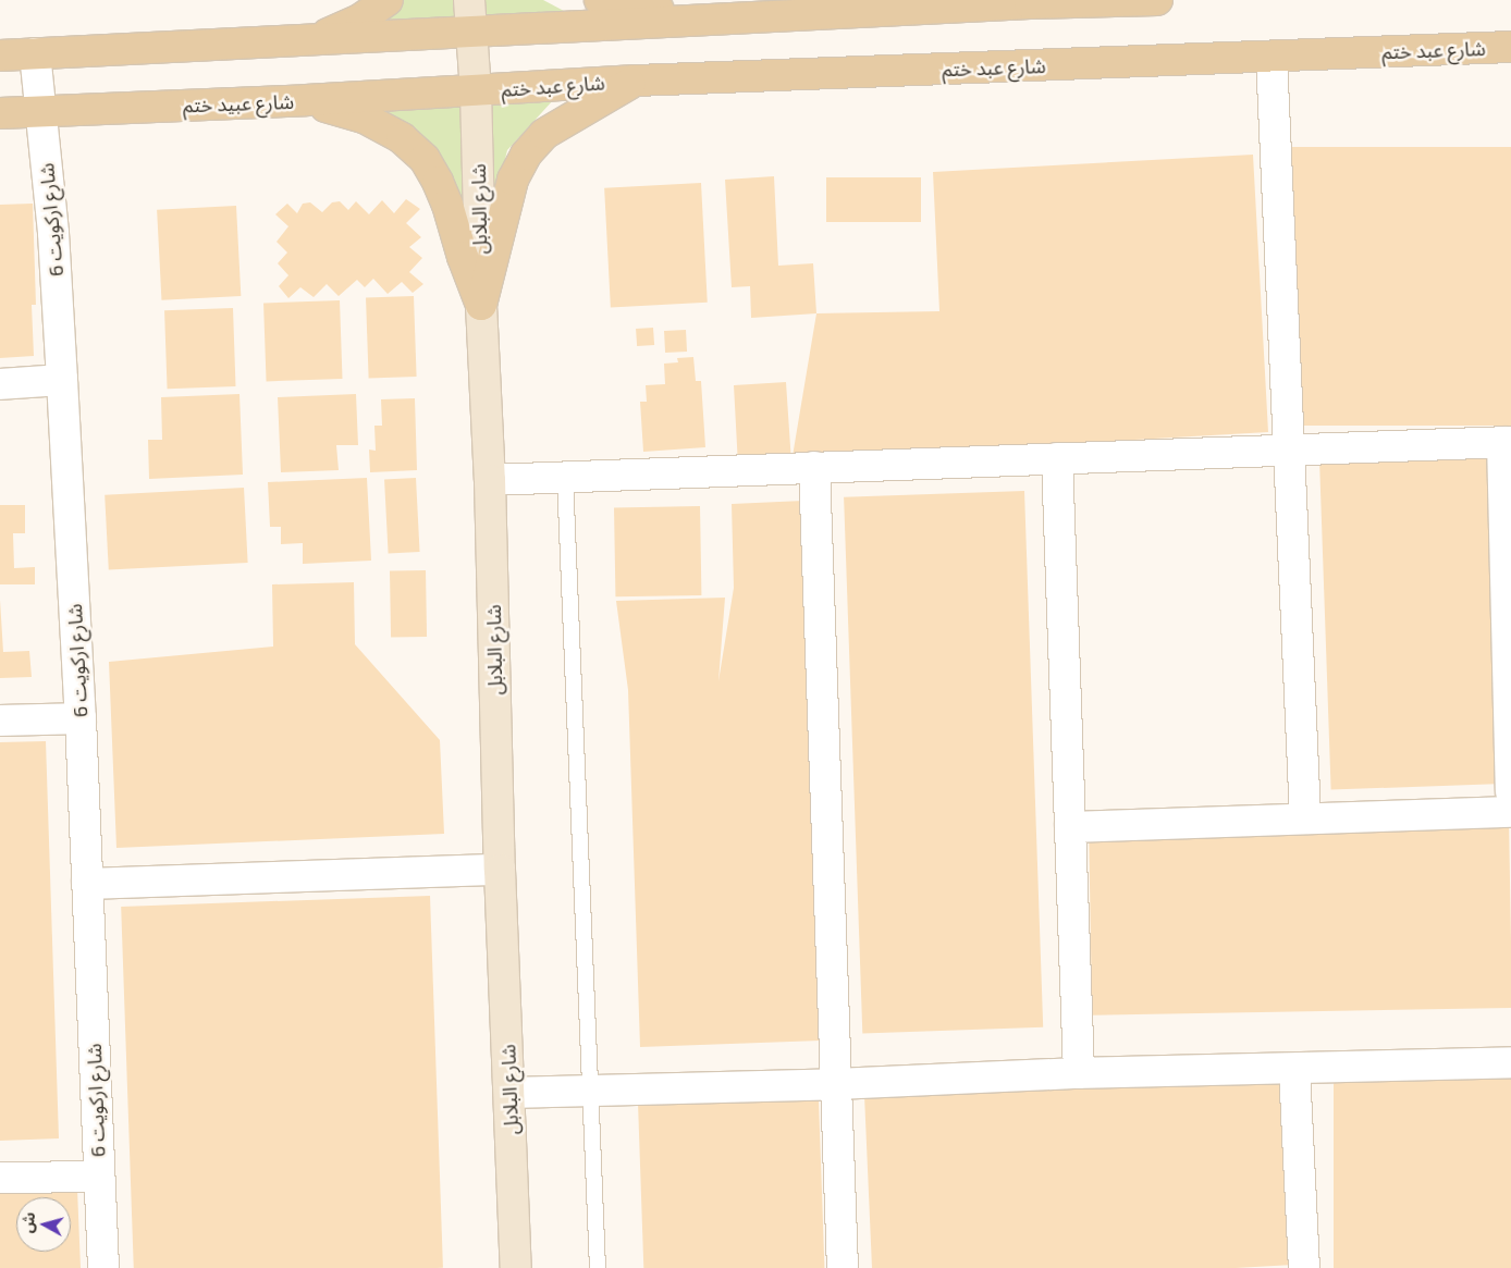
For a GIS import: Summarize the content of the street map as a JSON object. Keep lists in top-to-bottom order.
{
  "streets": {
    "main road": ["شارع عبد ختم", "شارع عبيد ختم"],
    "street": ["شارع البلابل", "شارع اركويت 6"]
  },
  "crossings": [
    ["شارع عبد ختم", "شارع عبيد ختم"],
    ["شارع عبد ختم", "شارع البلابل"],
    ["شارع عبيد ختم", "شارع البلابل"],
    ["شارع عبيد ختم", "شارع اركويت 6"]
  ],
  "north": "left"
}
